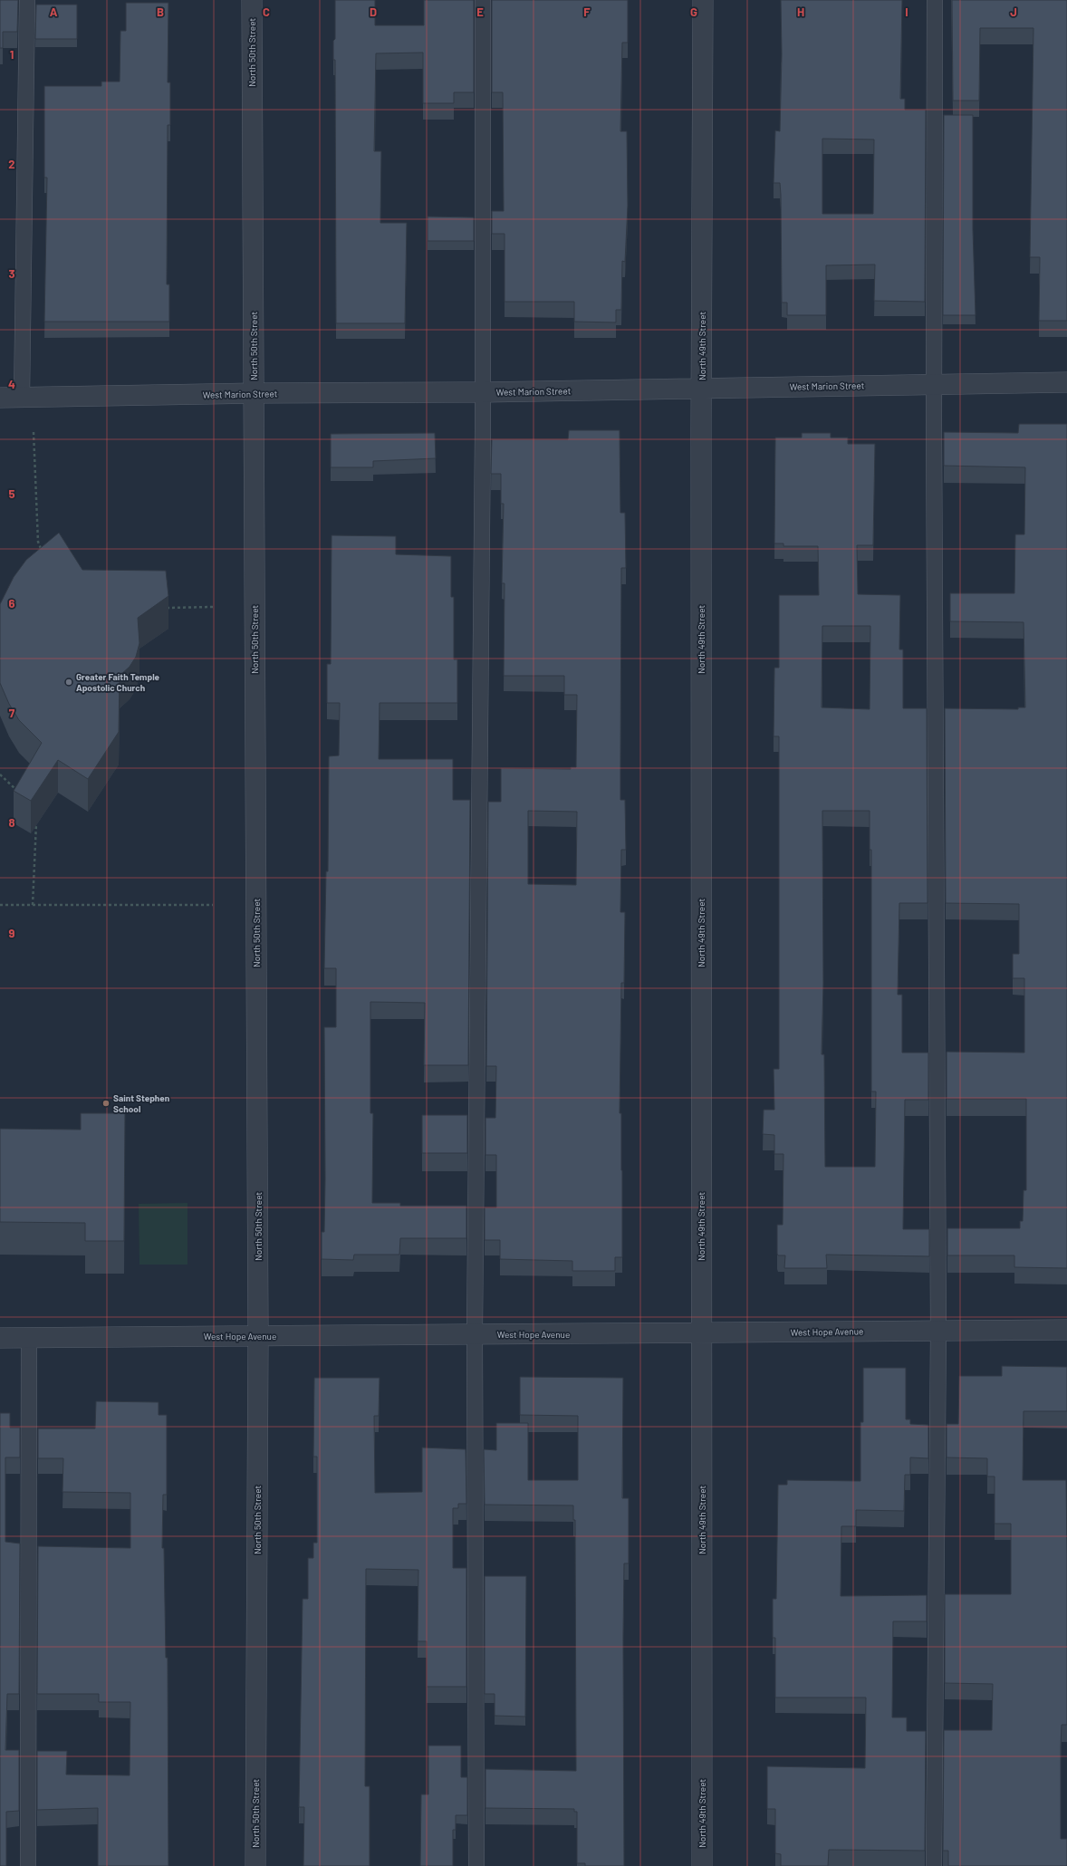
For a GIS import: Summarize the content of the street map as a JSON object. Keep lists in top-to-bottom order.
{
  "streets": {
    "street": [
      "North 50th Street",
      "North 49th Street",
      "West Marion Street",
      "West Hope Avenue"
    ]
  },
  "crossings": [
    ["North 50th Street", "West Marion Street"],
    ["North 50th Street", "West Hope Avenue"],
    ["North 49th Street", "West Marion Street"],
    ["North 49th Street", "West Hope Avenue"]
  ],
  "places": ["Greater Faith Temple Apostolic Church", "Saint Stephen School"],
  "grid": {
    "columns": [
      "A",
      "B",
      "C",
      "D",
      "E",
      "F",
      "G",
      "H",
      "I",
      "J"
    ],
    "rows": [
      "1",
      "2",
      "3",
      "4",
      "5",
      "6",
      "7",
      "8",
      "9"
    ]
  }
}
